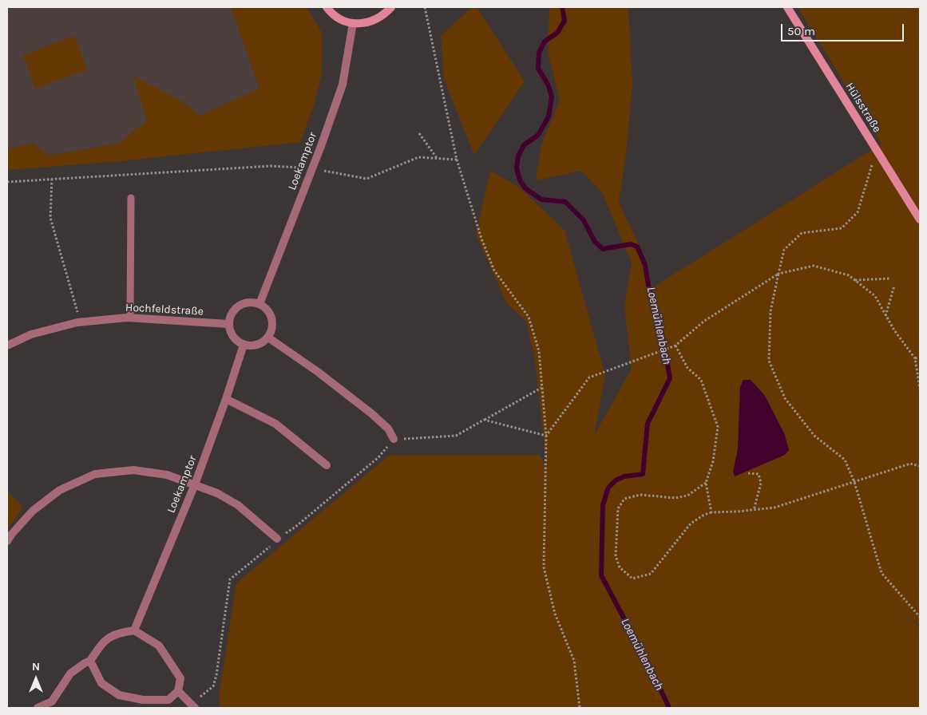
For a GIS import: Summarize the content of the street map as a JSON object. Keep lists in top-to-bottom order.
{
  "streets": {
    "main road": ["Hülsstraße"],
    "street": ["Loekamptor", "Hochfeldstraße"]
  },
  "crossings": [
    ["Loekamptor", "Hochfeldstraße"]
  ],
  "water": ["Loemühlenbach"],
  "scale_bar": "50 m",
  "north": "top"
}
